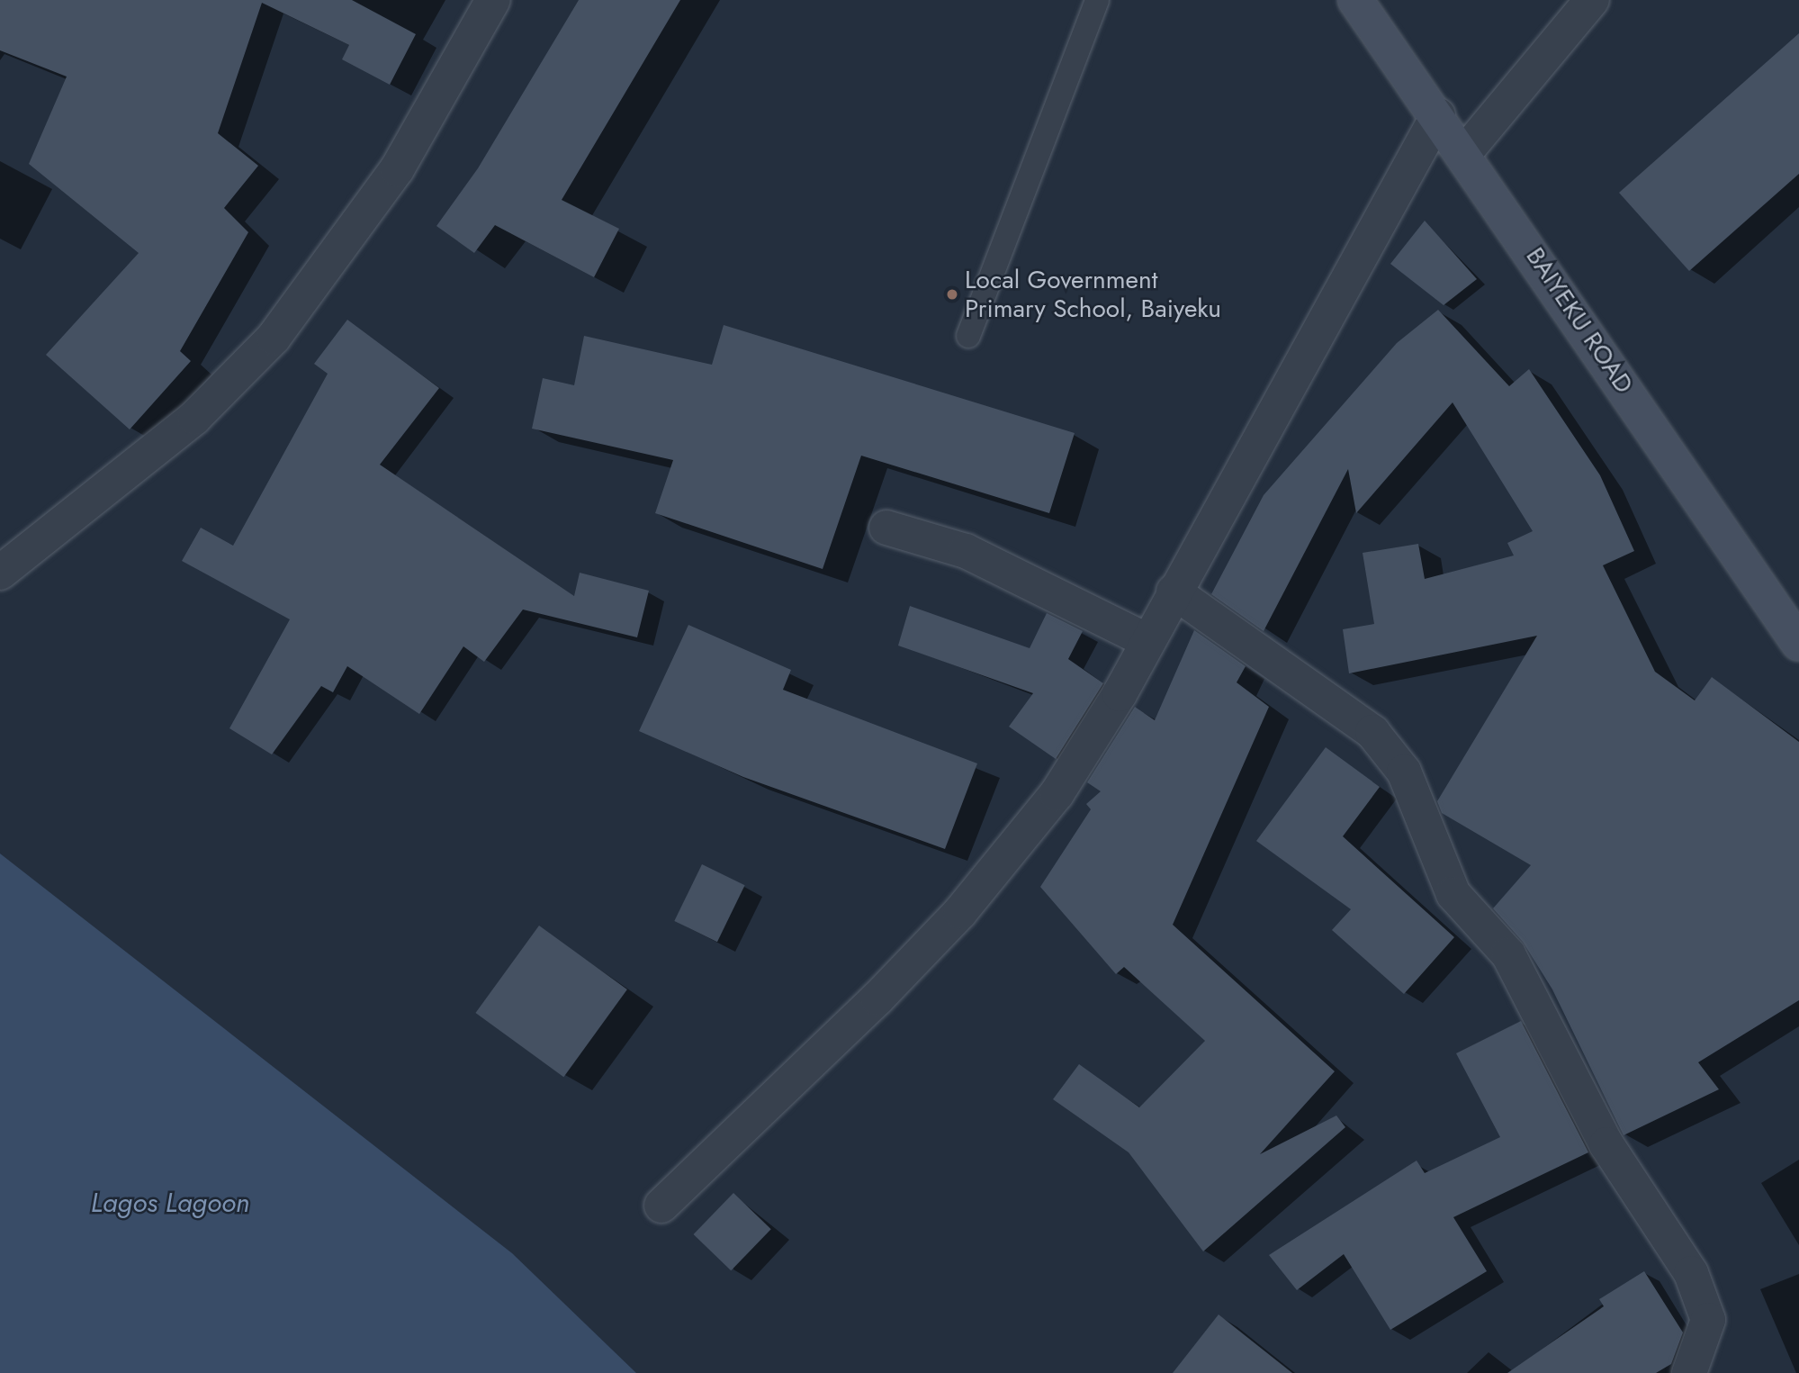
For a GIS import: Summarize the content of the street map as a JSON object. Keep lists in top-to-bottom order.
{
  "streets": {
    "main road": ["BAIYEKU ROAD"]
  },
  "water": ["Lagos Lagoon"],
  "places": ["Local Government Primary School, Baiyeku"]
}
